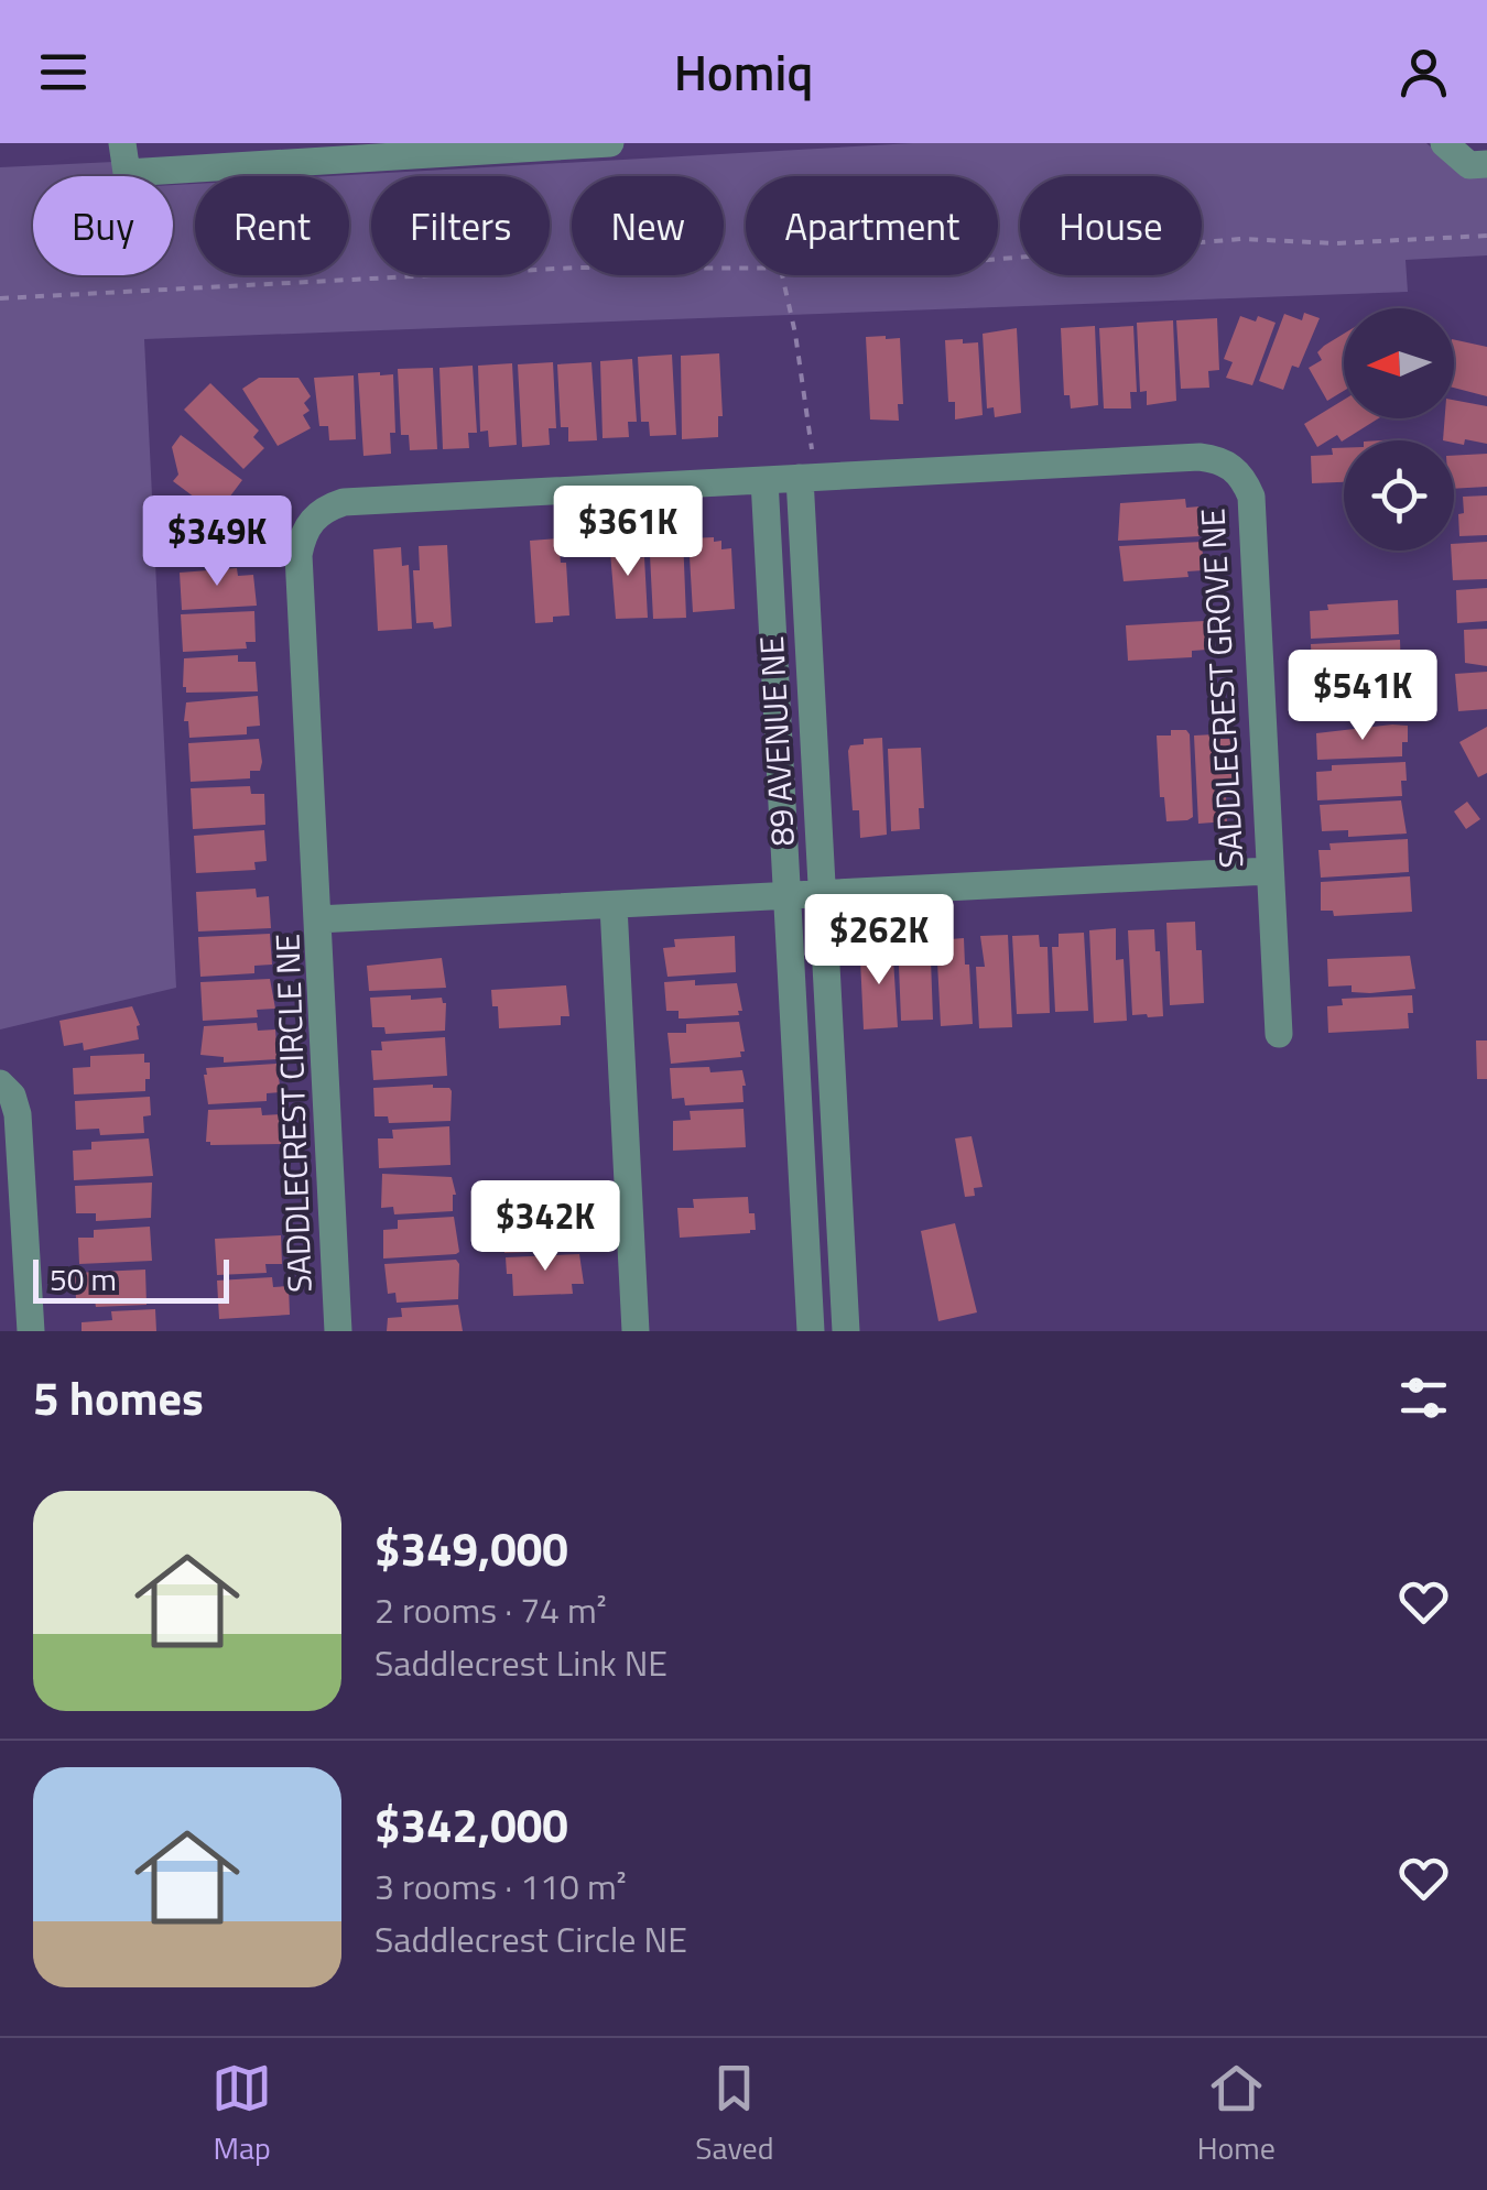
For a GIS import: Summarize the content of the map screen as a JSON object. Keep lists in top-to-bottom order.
{
  "streets": {
    "street": ["SADDLECREST GROVE NE", "89 AVENUE NE", "SADDLECREST CIRCLE NE"]
  },
  "crossings": [
    ["SADDLECREST GROVE NE", "89 AVENUE NE"],
    ["SADDLECREST GROVE NE", "SADDLECREST CIRCLE NE"],
    ["89 AVENUE NE", "SADDLECREST CIRCLE NE"]
  ],
  "scale_bar": "50 m",
  "north": "left",
  "page": {
    "header": "Homiq",
    "chip": [
      "Buy",
      "Rent",
      "Filters",
      "New",
      "Apartment",
      "House"
    ],
    "price": [
      "$361K",
      "$349K",
      "$541K",
      "$262K",
      "$342K"
    ],
    "scale": "50 m",
    "heading": "5 homes",
    "list": [
      {
        "name": "$349,000",
        "note": "2 rooms · 74 m² · Saddlecrest Link NE"
      },
      {
        "name": "$342,000",
        "note": "3 rooms · 110 m² · Saddlecrest Circle NE"
      }
    ],
    "tabs": ["Map", "Saved", "Home"]
  }
}
